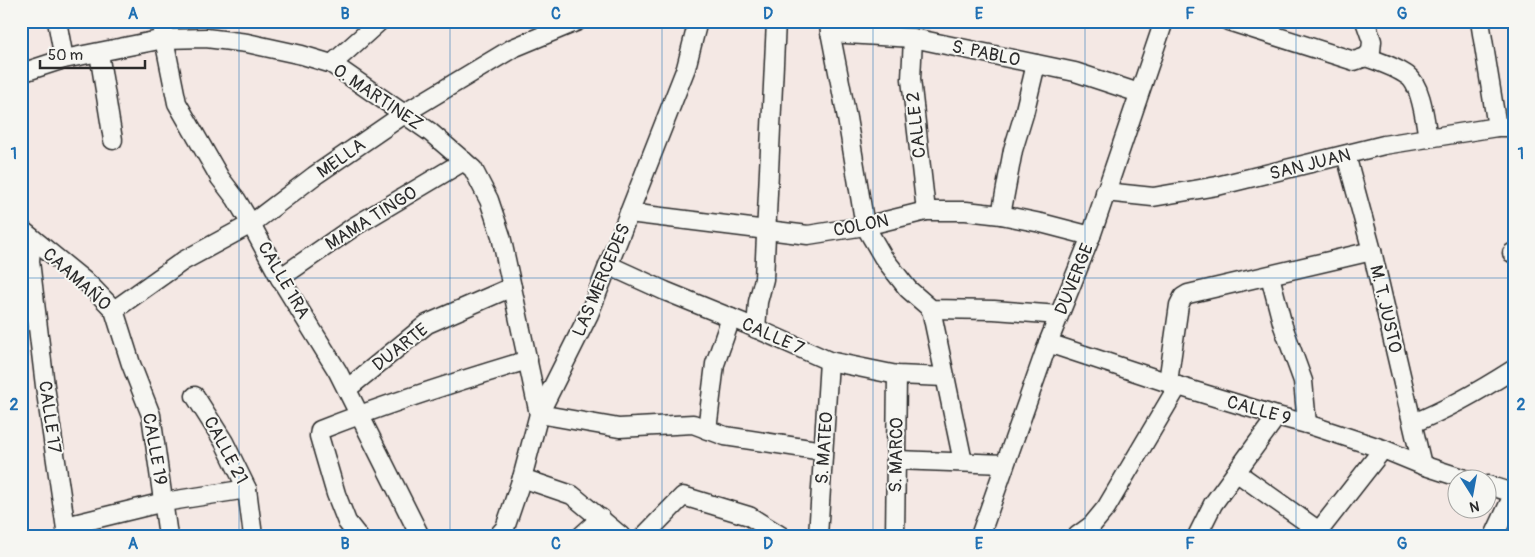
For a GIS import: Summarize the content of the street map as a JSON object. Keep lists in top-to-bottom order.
{
  "streets": {
    "street": [
      "S. PABLO",
      "O. MARTINEZ",
      "CALLE 2",
      "MELLA",
      "SAN JUAN",
      "MAMA TINGO",
      "COLON",
      "CAAMAÑO",
      "DUVERGE",
      "CALLE 1RA",
      "LAS MERCEDES",
      "M. T. JUSTO",
      "CALLE 7",
      "DUARTE",
      "CALLE 9",
      "CALLE 17",
      "S. MATEO",
      "CALLE 19",
      "CALLE 21",
      "S. MARCO"
    ]
  },
  "crossings": [
    ["S. PABLO", "CALLE 2"],
    ["S. PABLO", "DUVERGE"],
    ["O. MARTINEZ", "MELLA"],
    ["O. MARTINEZ", "MAMA TINGO"],
    ["O. MARTINEZ", "CALLE 1RA"],
    ["O. MARTINEZ", "LAS MERCEDES"],
    ["O. MARTINEZ", "DUARTE"],
    ["CALLE 2", "COLON"],
    ["MELLA", "CAAMAÑO"],
    ["MELLA", "CALLE 1RA"],
    ["SAN JUAN", "DUVERGE"],
    ["SAN JUAN", "M. T. JUSTO"],
    ["MAMA TINGO", "CALLE 1RA"],
    ["COLON", "DUVERGE"],
    ["COLON", "LAS MERCEDES"],
    ["CAAMAÑO", "CALLE 17"],
    ["CAAMAÑO", "CALLE 19"],
    ["DUVERGE", "CALLE 9"],
    ["CALLE 1RA", "DUARTE"],
    ["LAS MERCEDES", "CALLE 7"],
    ["M. T. JUSTO", "CALLE 9"],
    ["CALLE 7", "S. MATEO"],
    ["CALLE 7", "S. MARCO"]
  ],
  "scale_bar": "50 m",
  "north": "bottom",
  "grid": {
    "columns": [
      "A",
      "B",
      "C",
      "D",
      "E",
      "F",
      "G"
    ],
    "rows": ["1", "2"]
  }
}
